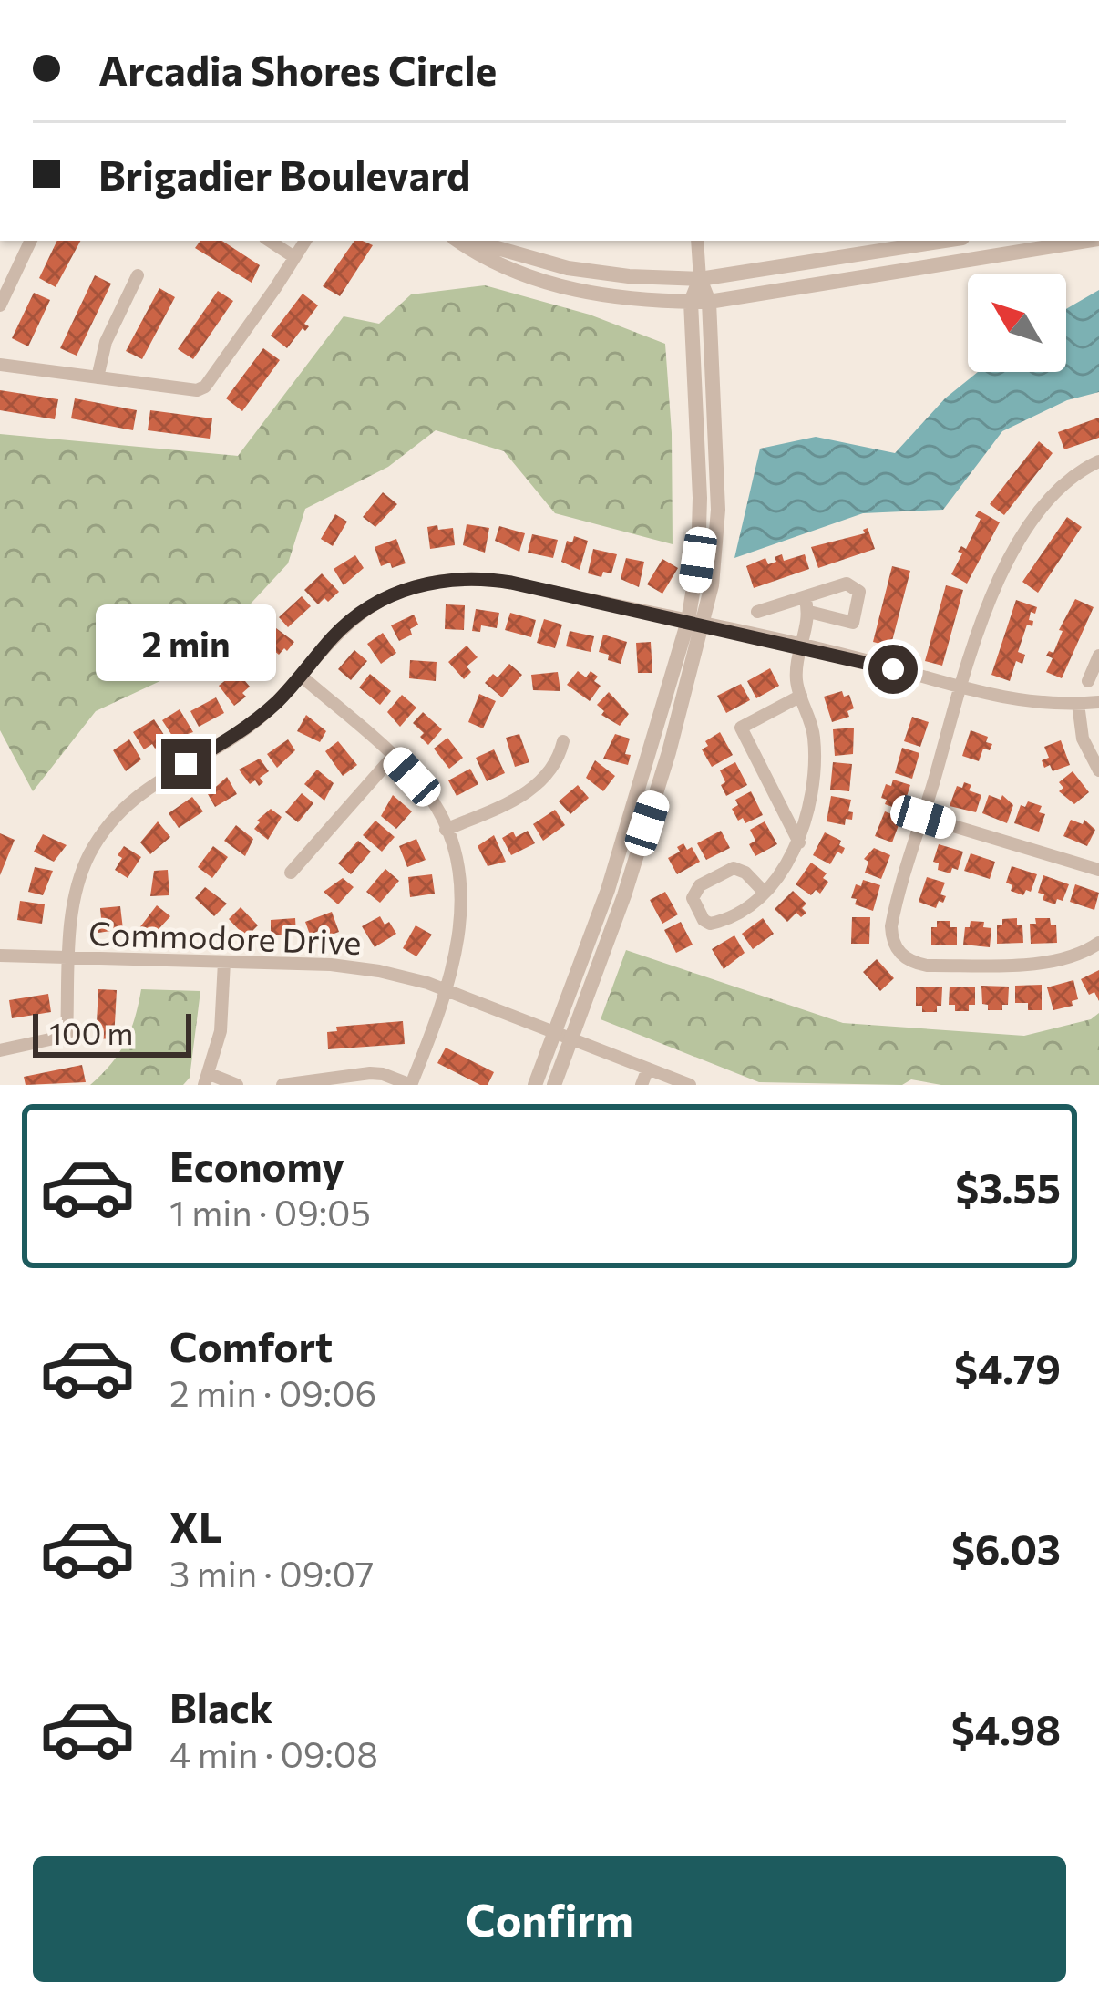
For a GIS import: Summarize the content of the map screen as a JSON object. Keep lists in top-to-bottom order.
{
  "streets": {
    "street": ["Commodore Drive"]
  },
  "scale_bar": "100 m",
  "north": "top left",
  "page": {
    "banner": ["Arcadia Shores Circle", "Brigadier Boulevard"],
    "bubble": "2 min",
    "scale": "100 m",
    "list": [
      {
        "name": "Economy",
        "note": "1 min · 09:05",
        "value": "$3.55"
      },
      {
        "name": "Comfort",
        "note": "2 min · 09:06",
        "value": "$4.79"
      },
      {
        "name": "XL",
        "note": "3 min · 09:07",
        "value": "$6.03"
      },
      {
        "name": "Black",
        "note": "4 min · 09:08",
        "value": "$4.98"
      }
    ],
    "buttons": "Confirm"
  }
}
